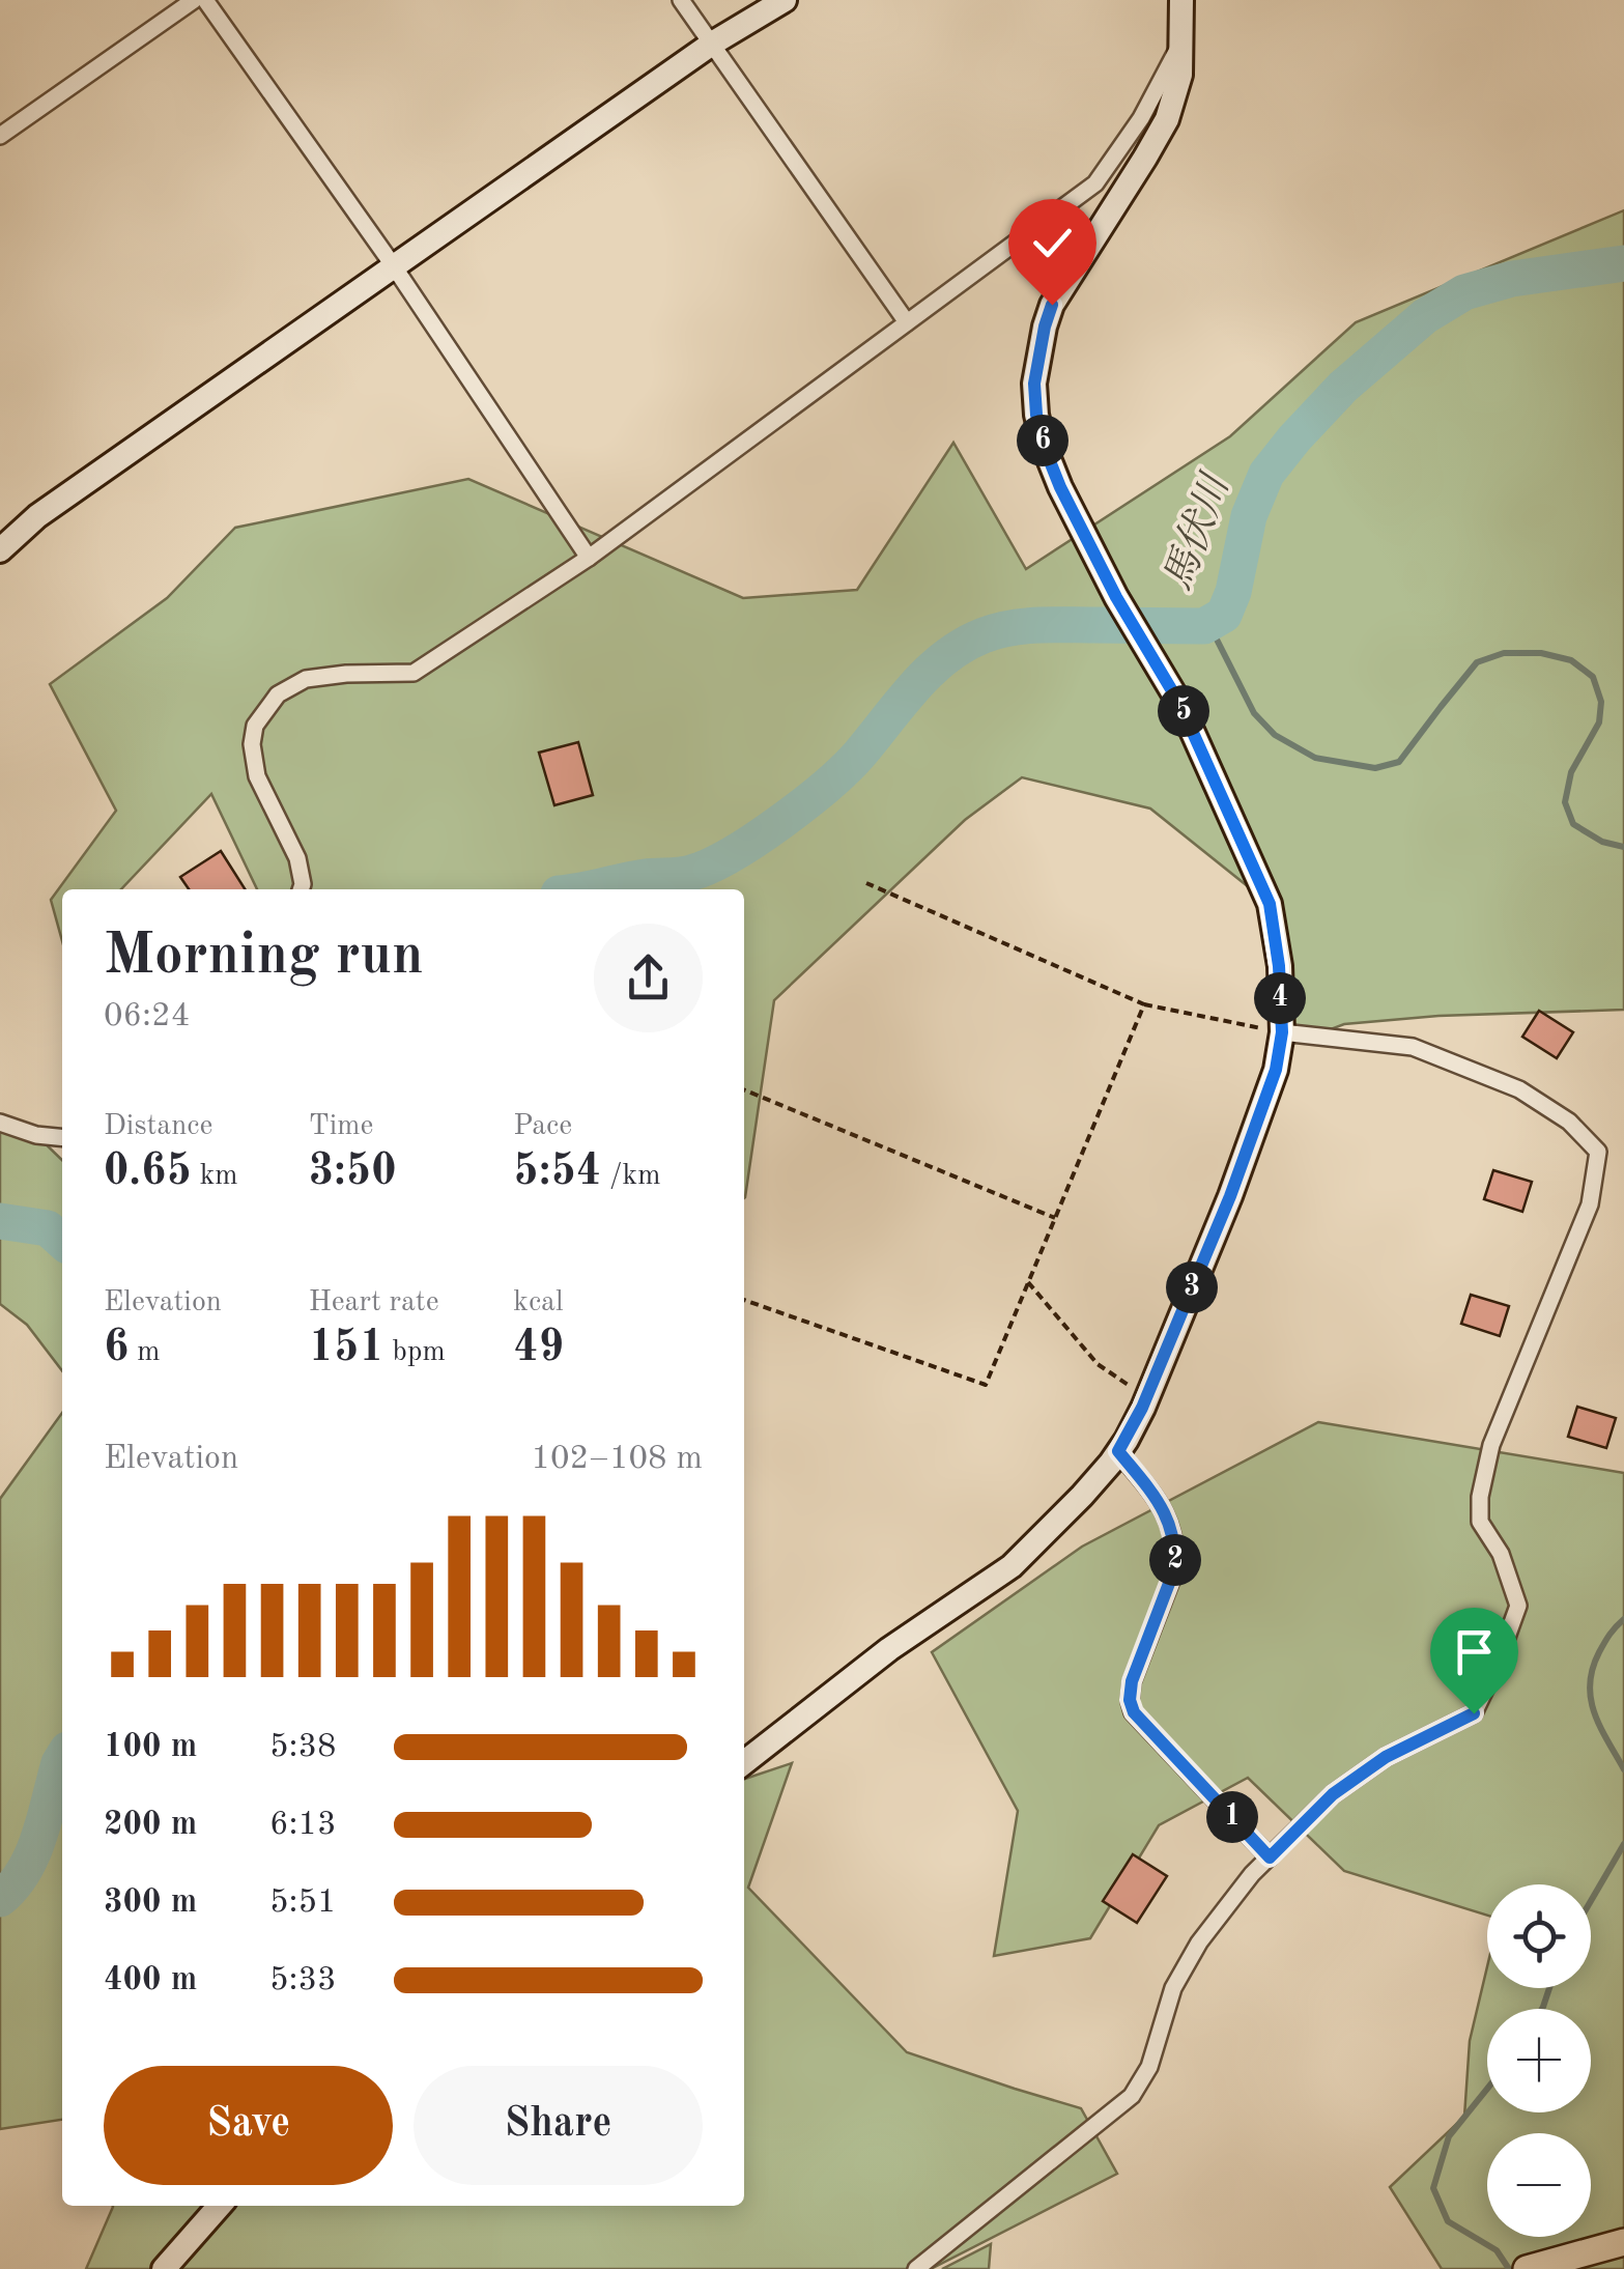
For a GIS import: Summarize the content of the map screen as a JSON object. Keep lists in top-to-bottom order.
{
  "water": ["馬伏川"],
  "page": {
    "pins": [
      "6",
      "5",
      "4",
      "3",
      "2",
      "1"
    ],
    "heading": ["Morning run", "06:24"],
    "stats": [
      ["Distance", "0.65 km"],
      ["Time", "3:50"],
      ["Pace", "5:54 /km"],
      ["Elevation", "6 m"],
      ["Heart rate", "151 bpm"],
      ["kcal", "49"]
    ],
    "chart": ["Elevation", "102–108 m"],
    "list": [
      {
        "name": "100 m",
        "note": "5:38"
      },
      {
        "name": "200 m",
        "note": "6:13"
      },
      {
        "name": "300 m",
        "note": "5:51"
      },
      {
        "name": "400 m",
        "note": "5:33"
      }
    ],
    "map_buttons": ["+", "−"],
    "buttons": ["Save", "Share"]
  }
}
